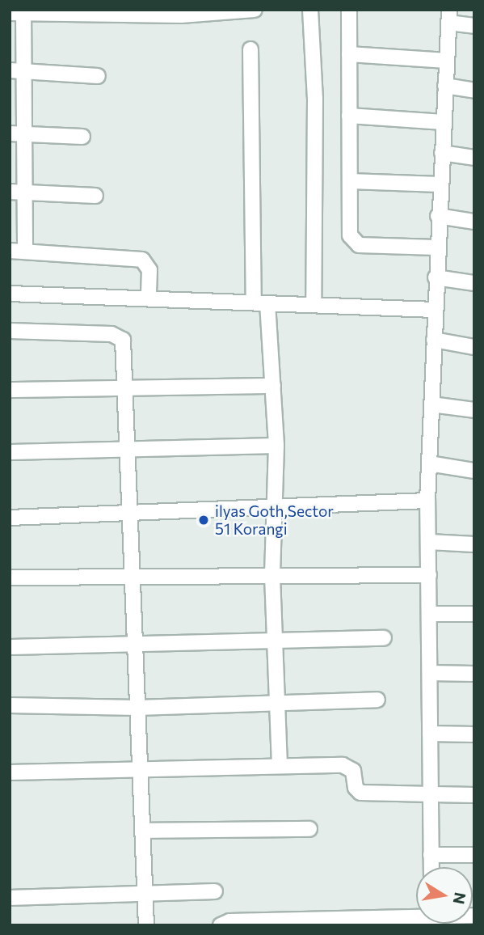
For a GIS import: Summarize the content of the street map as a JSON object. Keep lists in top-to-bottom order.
{
  "places": ["ilyas Goth,Sector 51 Korangi"],
  "north": "right"
}
